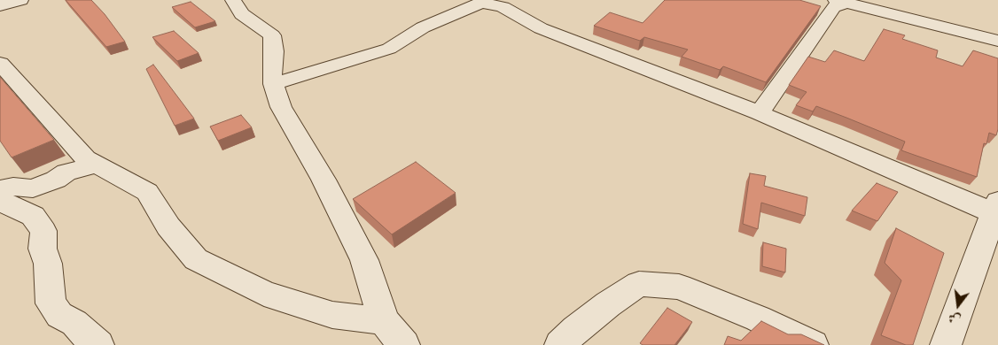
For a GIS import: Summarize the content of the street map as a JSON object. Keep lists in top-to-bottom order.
{
  "north": "bottom"
}
